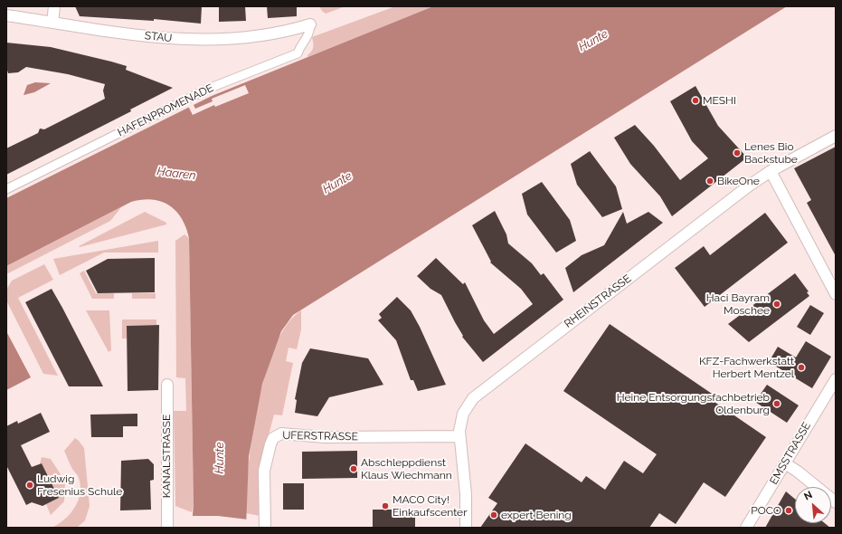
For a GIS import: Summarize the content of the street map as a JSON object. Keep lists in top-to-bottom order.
{
  "streets": {
    "street": [
      "STAU",
      "HAFENPROMENADE",
      "RHEINSTRASSE",
      "UFERSTRASSE",
      "EMSSTRASSE",
      "KANALSTRASSE"
    ]
  },
  "crossings": [
    ["STAU", "HAFENPROMENADE"],
    ["RHEINSTRASSE", "UFERSTRASSE"]
  ],
  "water": ["Hunte", "Haaren"],
  "places": [
    "MESHI",
    "Lenes Bio Backstube",
    "BikeOne",
    "Haci Bayram Moschee",
    "KFZ-Fachwerkstatt Herbert Mentzel",
    "Heine Entsorgungsfachbetrieb Oldenburg",
    "Abschleppdienst Klaus Wiechmann",
    "Ludwig Fresenius Schule",
    "MACO City! Einkaufscenter",
    "POCO",
    "expert Bening"
  ],
  "north": "top left"
}
